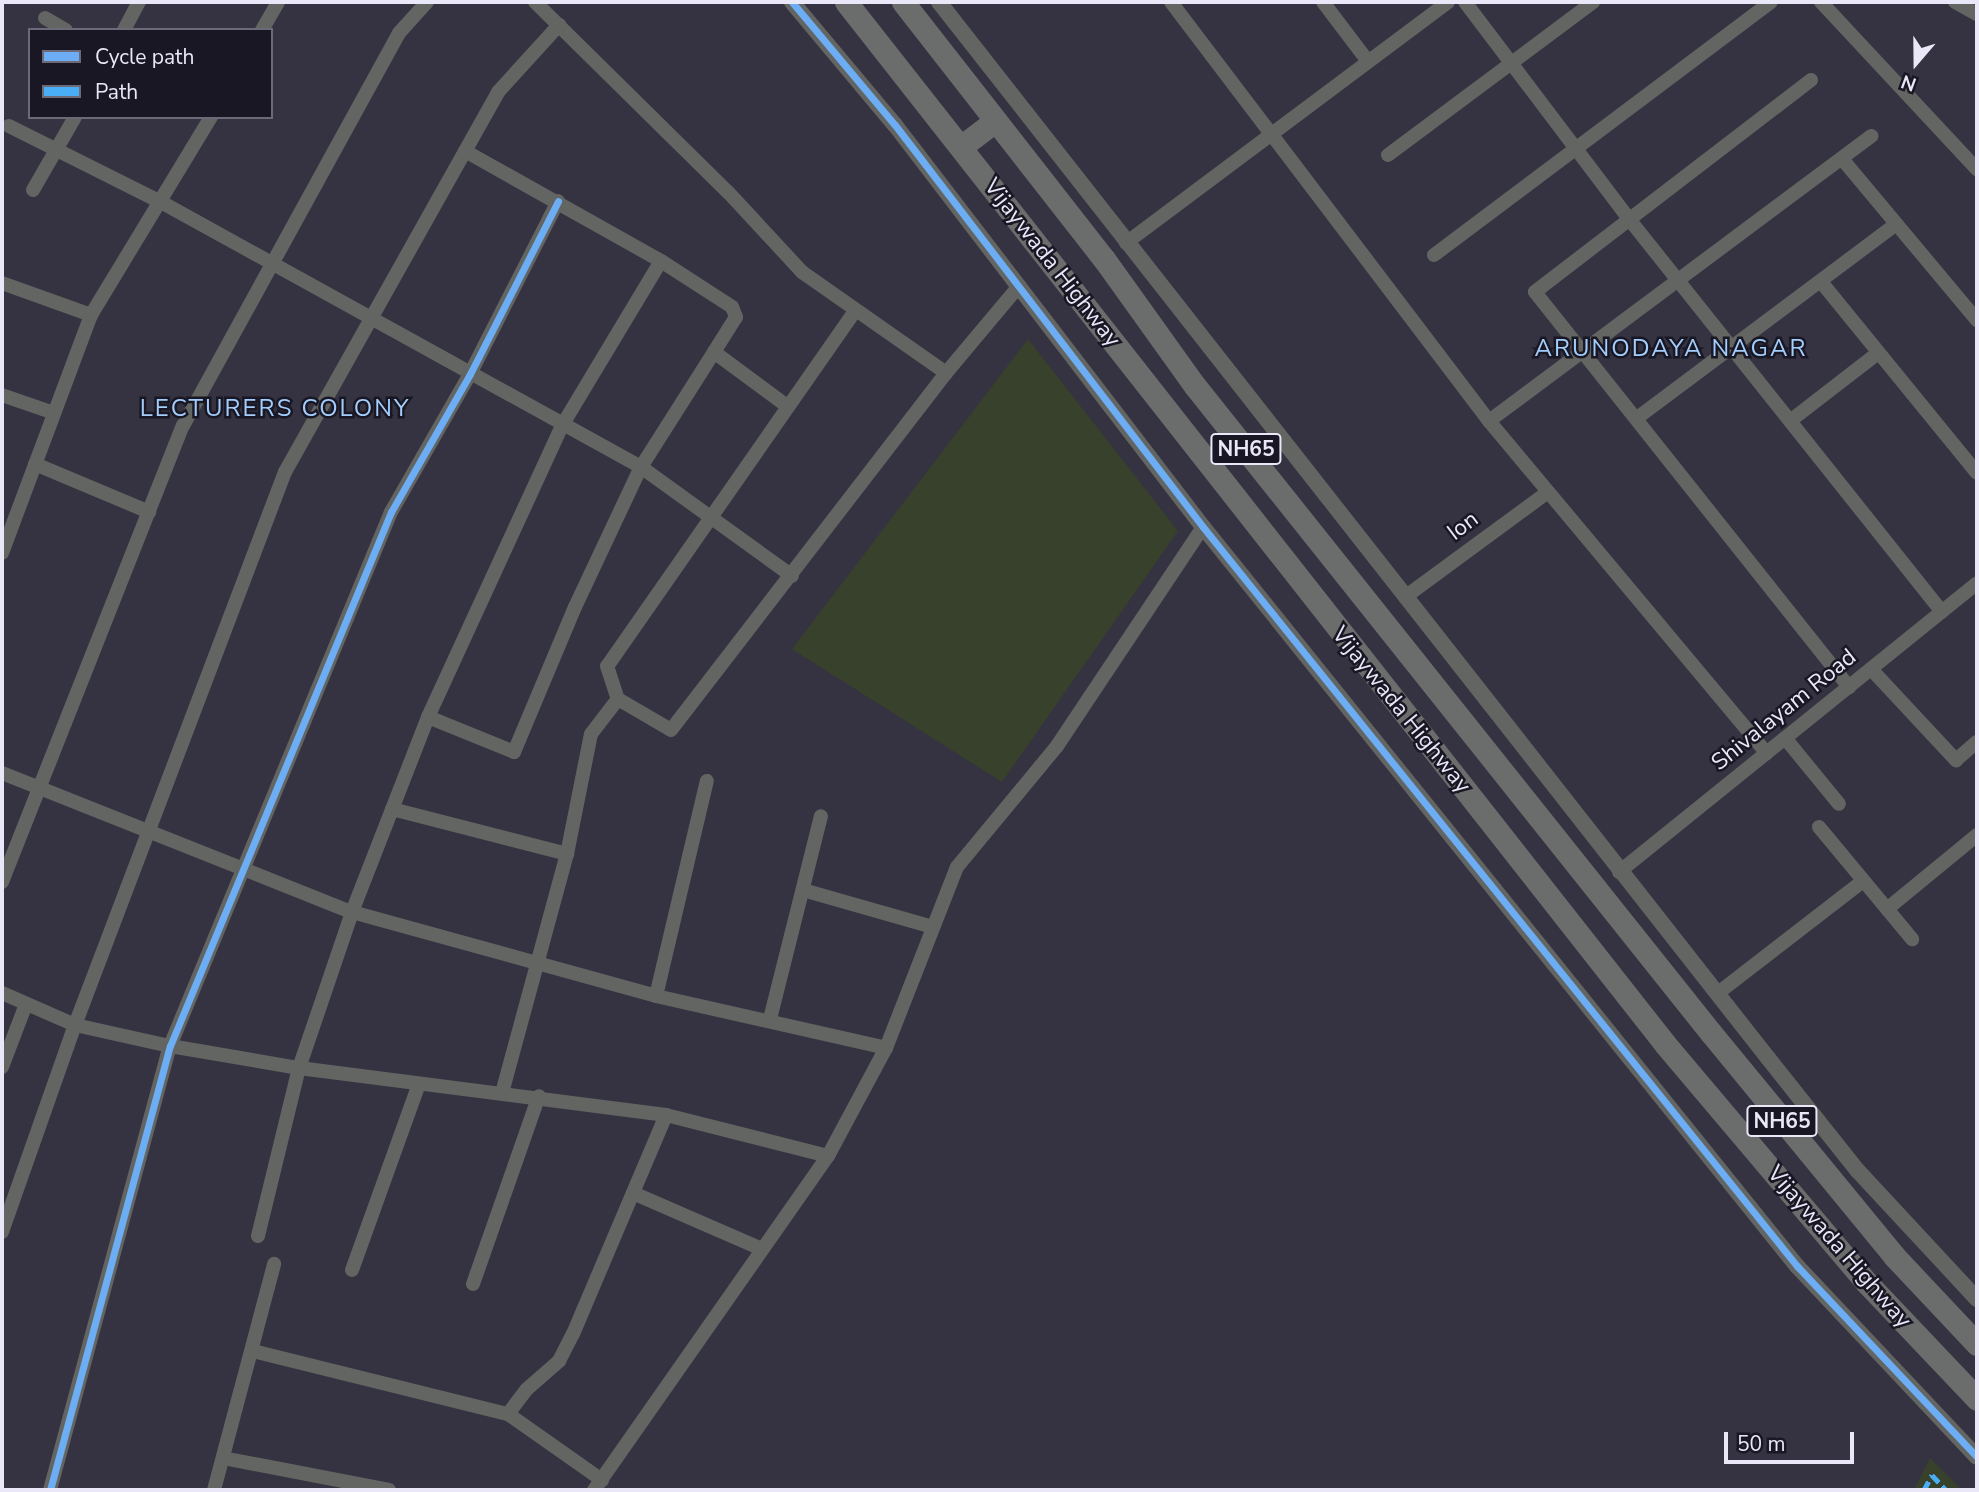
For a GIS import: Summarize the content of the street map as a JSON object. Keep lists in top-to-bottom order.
{
  "streets": {
    "highway": ["Vijaywada Highway", "NH65"],
    "street": ["Ion", "Shivalayam Road"]
  },
  "districts": ["ARUNODAYA NAGAR", "LECTURERS COLONY"],
  "legend": ["Cycle path", "Path"],
  "scale_bar": "50 m",
  "north": "bottom"
}
